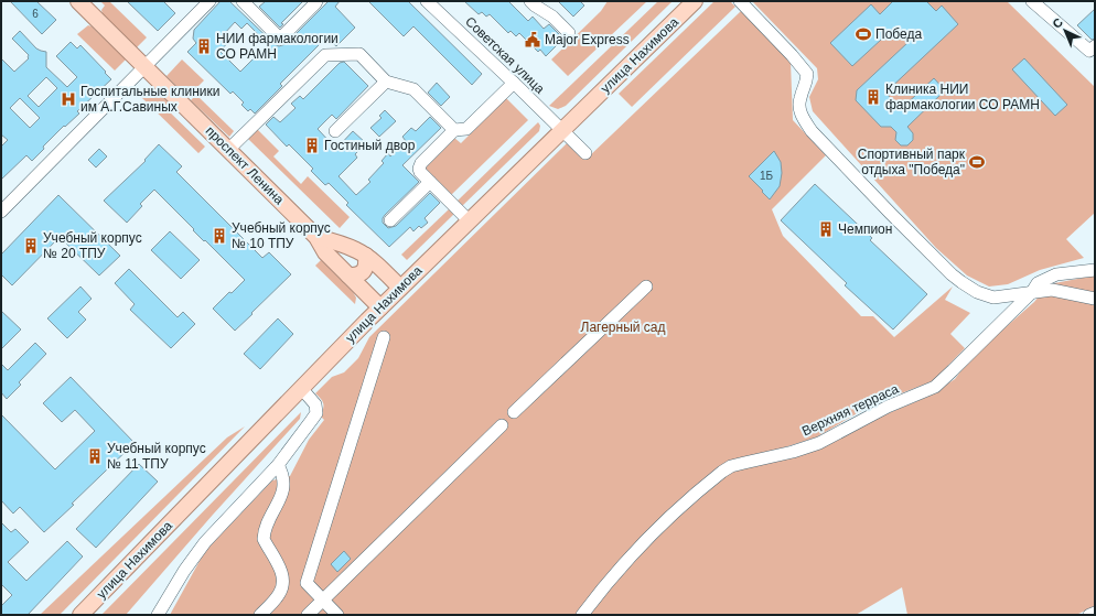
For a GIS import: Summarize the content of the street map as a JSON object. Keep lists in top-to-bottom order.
{
  "streets": {
    "main road": ["улица Нахимова", "проспект Ленина"],
    "street": ["Советская улица", "Верхняя терраса"]
  },
  "crossings": [
    ["Советская улица", "улица Нахимова"],
    ["улица Нахимова", "проспект Ленина"]
  ],
  "parks": ["Лагерный сад"],
  "places": {
    "sports": ["Победа", "Спортивный парк отдыха \"Победа\""],
    "public building": ["Major Express"],
    "building": [
      "НИИ фармакологии СО РАМН",
      "Клиника НИИ фармакологии СО РАМН",
      "Гостиный двор",
      "Чемпион",
      "Учебный корпус № 10 ТПУ",
      "Учебный корпус № 20 ТПУ",
      "Учебный корпус № 11 ТПУ"
    ],
    "hospital": ["Госпитальные клиники им А.Г.Савиных"]
  },
  "house_numbers": ["6", "1Б"],
  "north": "top left"
}
